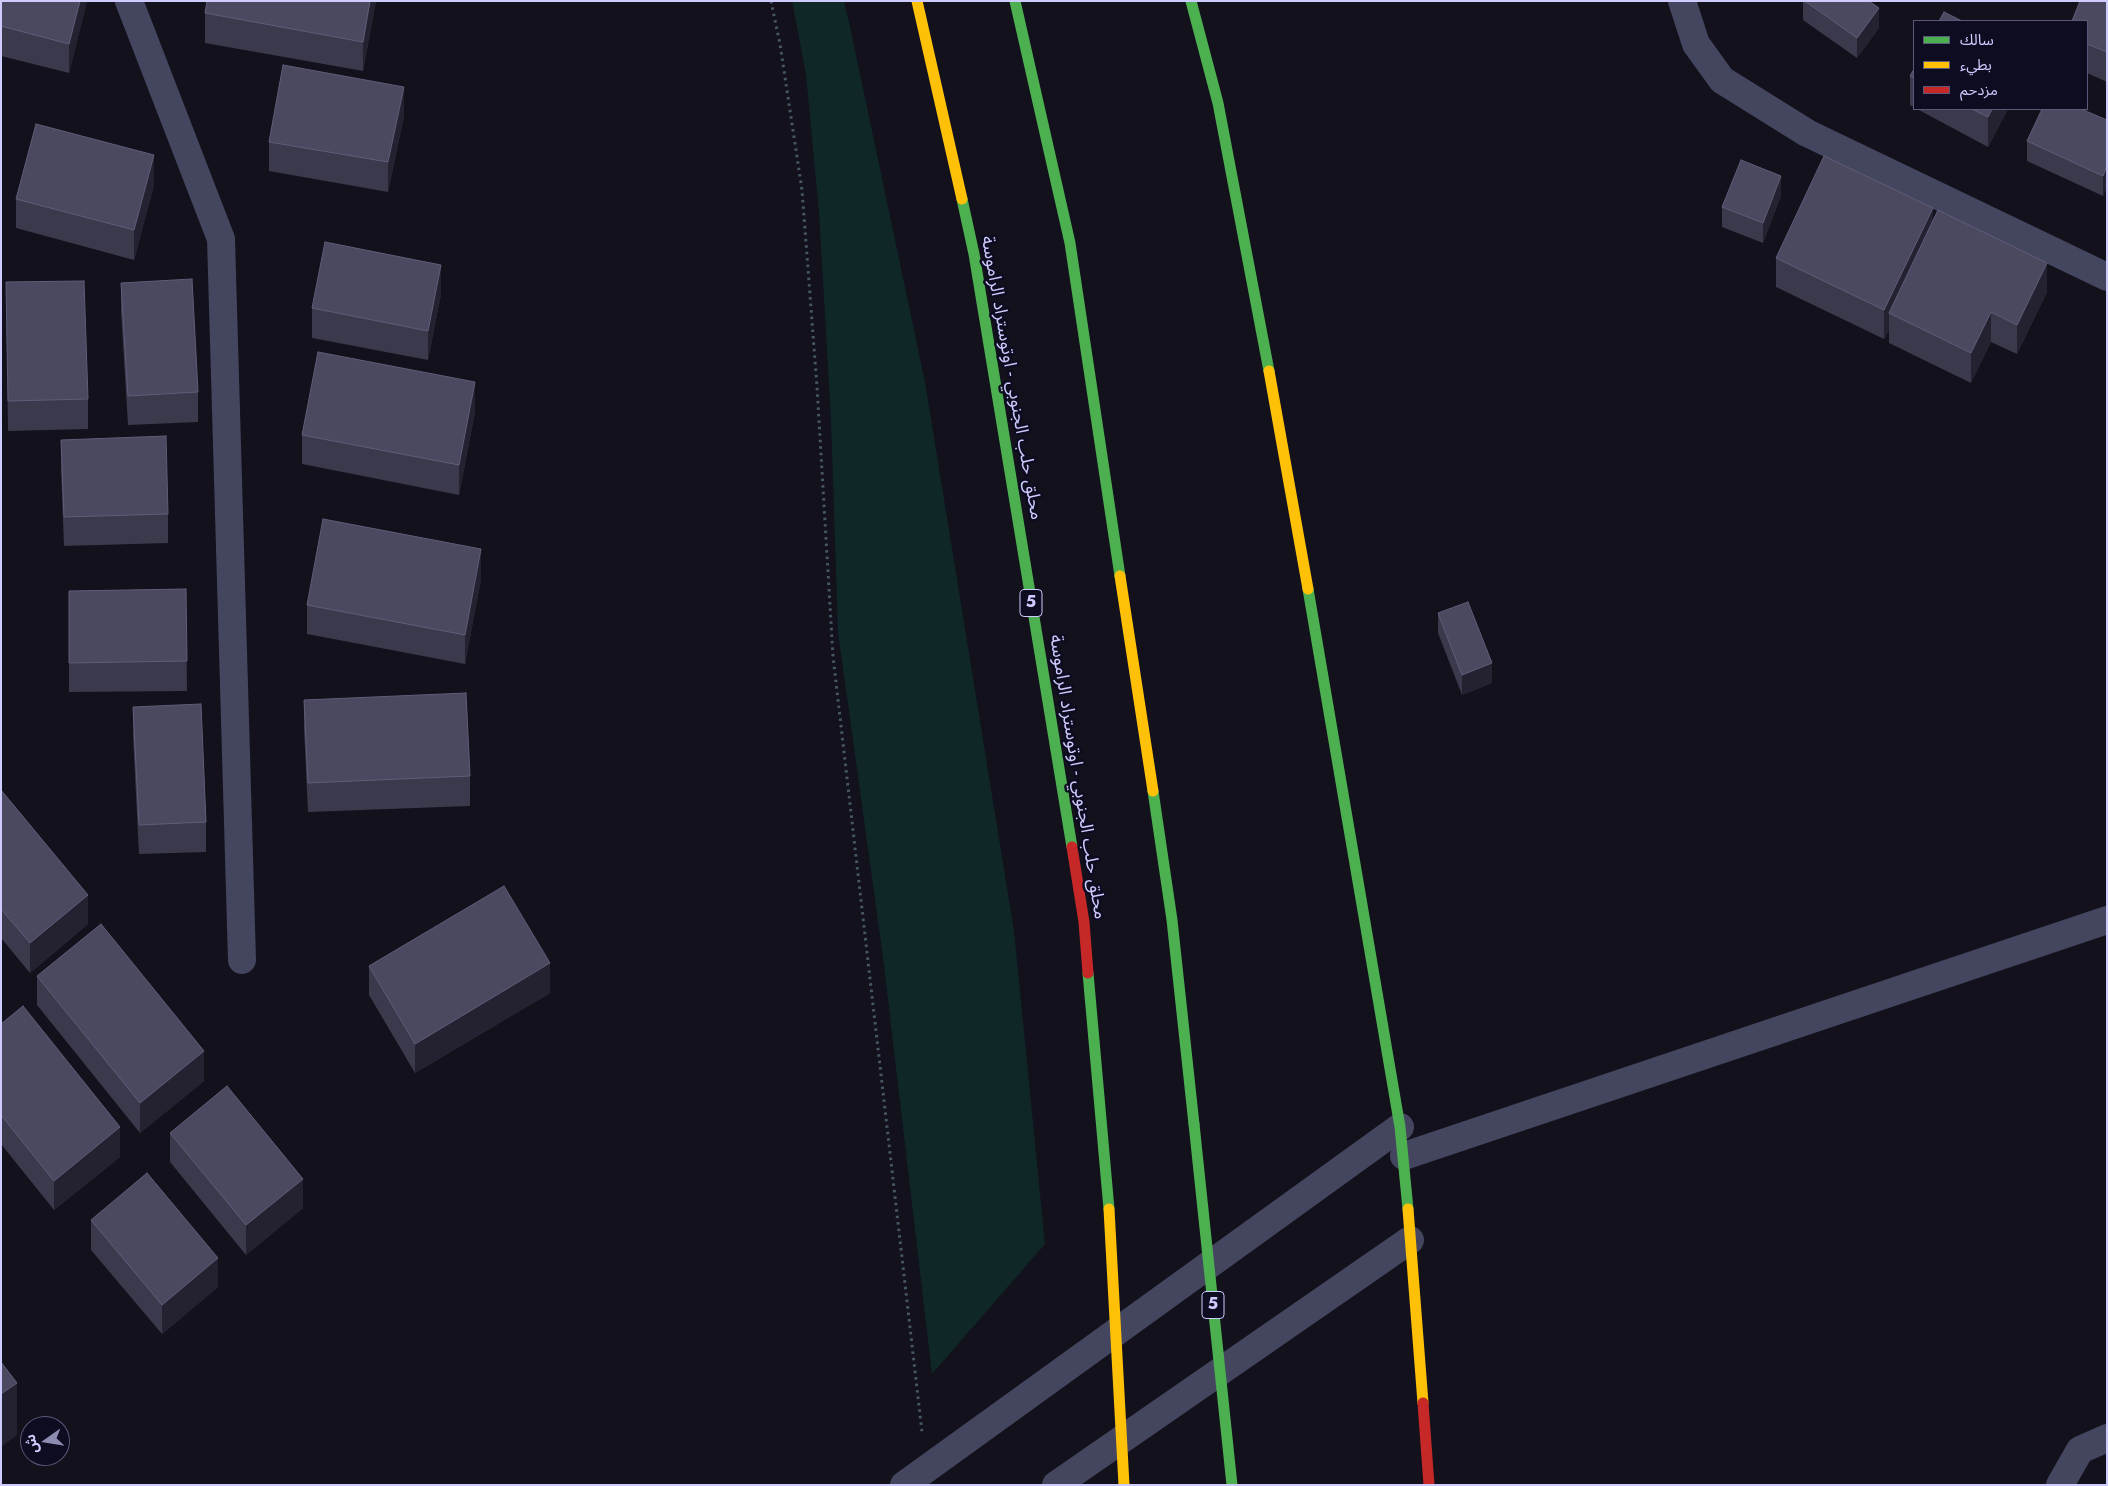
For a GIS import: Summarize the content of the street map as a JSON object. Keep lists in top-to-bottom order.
{
  "streets": {
    "main road": ["محلق حلب الجنوبي - اوتوستراد الراموسة", "5"]
  },
  "legend": ["سالك", "بطيء", "مزدحم"],
  "north": "left"
}
